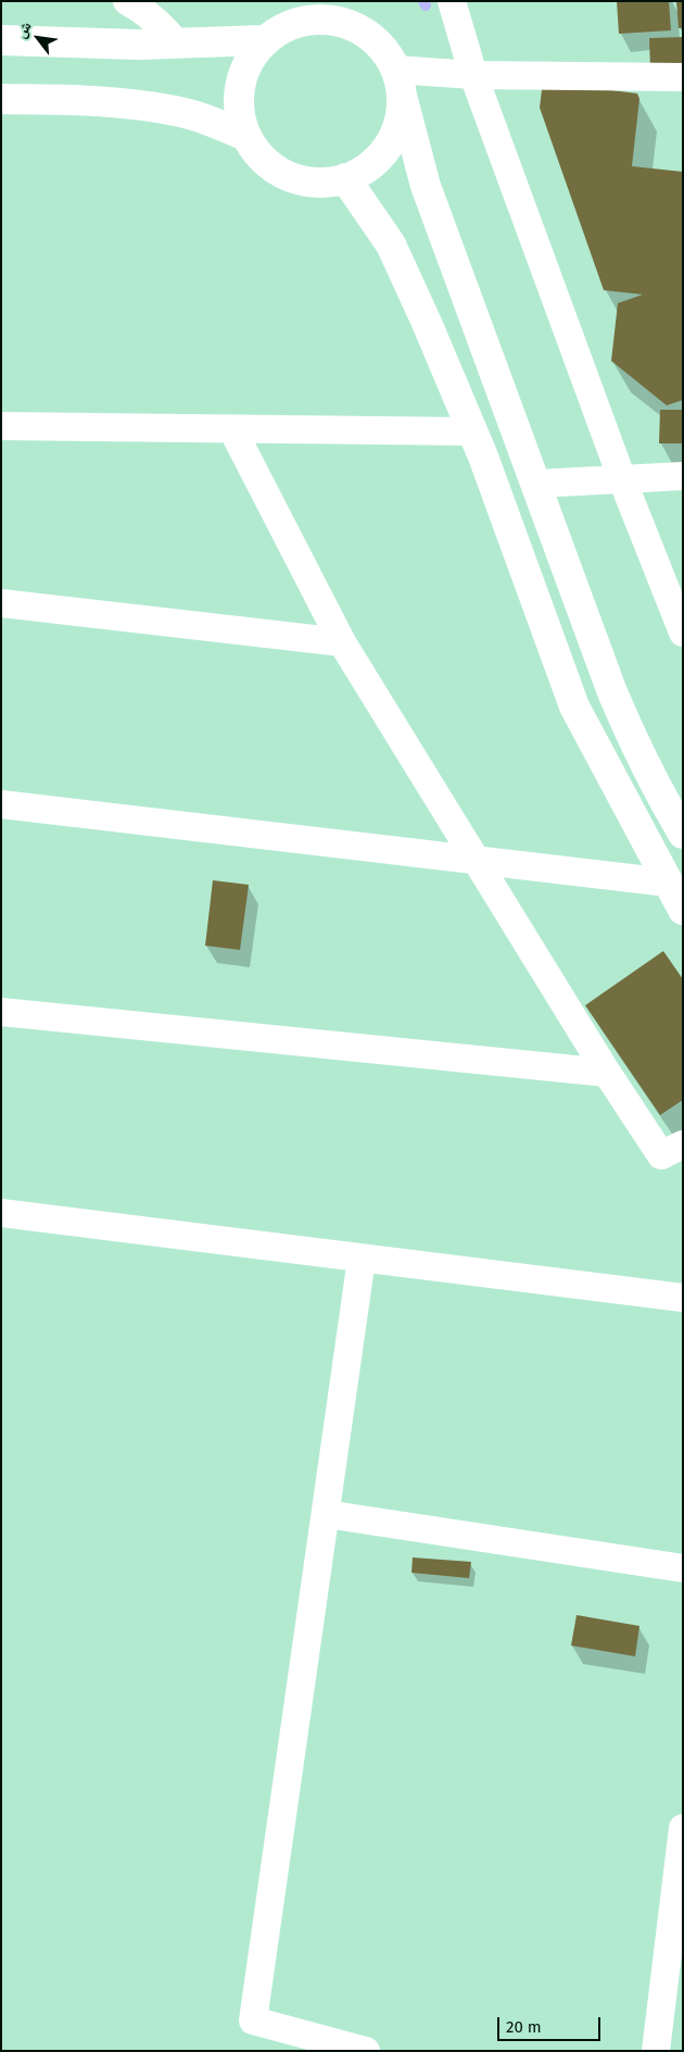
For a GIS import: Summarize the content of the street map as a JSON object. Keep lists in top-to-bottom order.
{
  "scale_bar": "20 m",
  "north": "top left"
}
